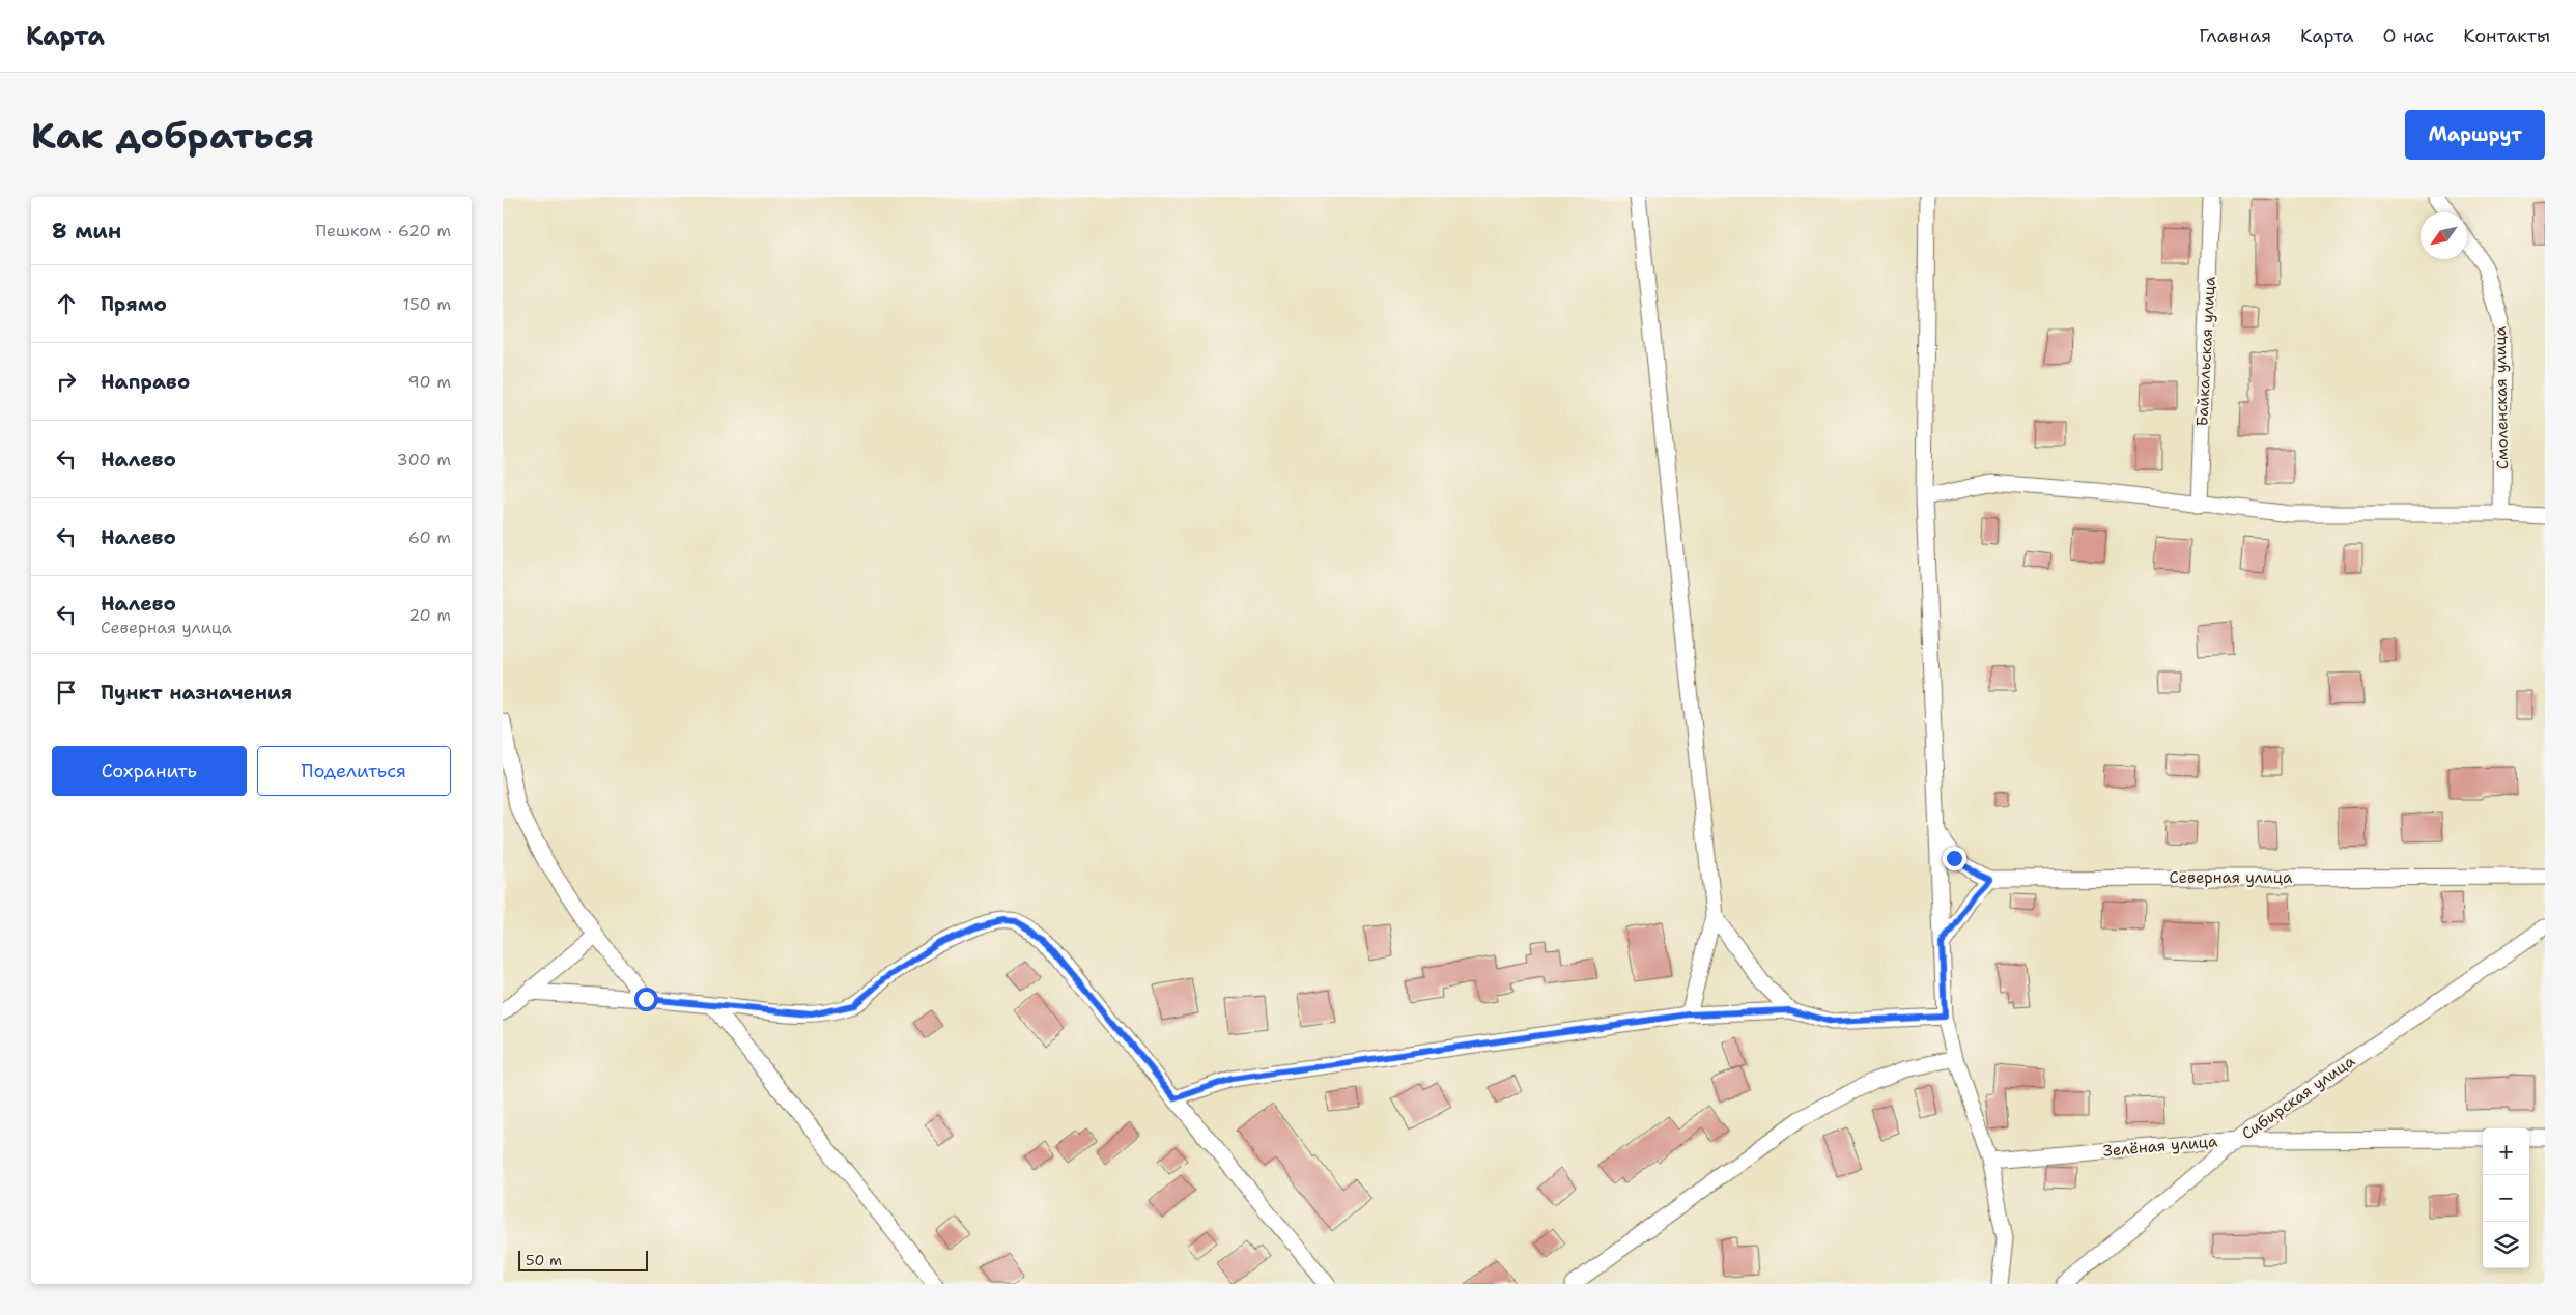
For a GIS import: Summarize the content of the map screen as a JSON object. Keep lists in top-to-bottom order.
{
  "streets": {
    "street": [
      "Байкальская улица",
      "Смоленская улица",
      "Северная улица",
      "Сибирская улица",
      "Зелёная улица"
    ]
  },
  "crossings": [
    ["Сибирская улица", "Зелёная улица"]
  ],
  "scale_bar": "50 m",
  "north": "bottom left",
  "page": {
    "header": "Карта",
    "nav": [
      "Главная",
      "Карта",
      "О нас",
      "Контакты"
    ],
    "buttons": [
      "Маршрут",
      ["Сохранить", "Поделиться"]
    ],
    "title": "Как добраться",
    "heading": ["8 мин", "Пешком · 620 m"],
    "list": [
      ["Прямо", "150 m"],
      ["Направо", "90 m"],
      ["Налево", "300 m"],
      ["Налево", "60 m"],
      ["Налево", "Северная улица", "20 m"],
      "Пункт назначения"
    ],
    "map_buttons": ["+", "−"],
    "scale": "50 m"
  }
}
